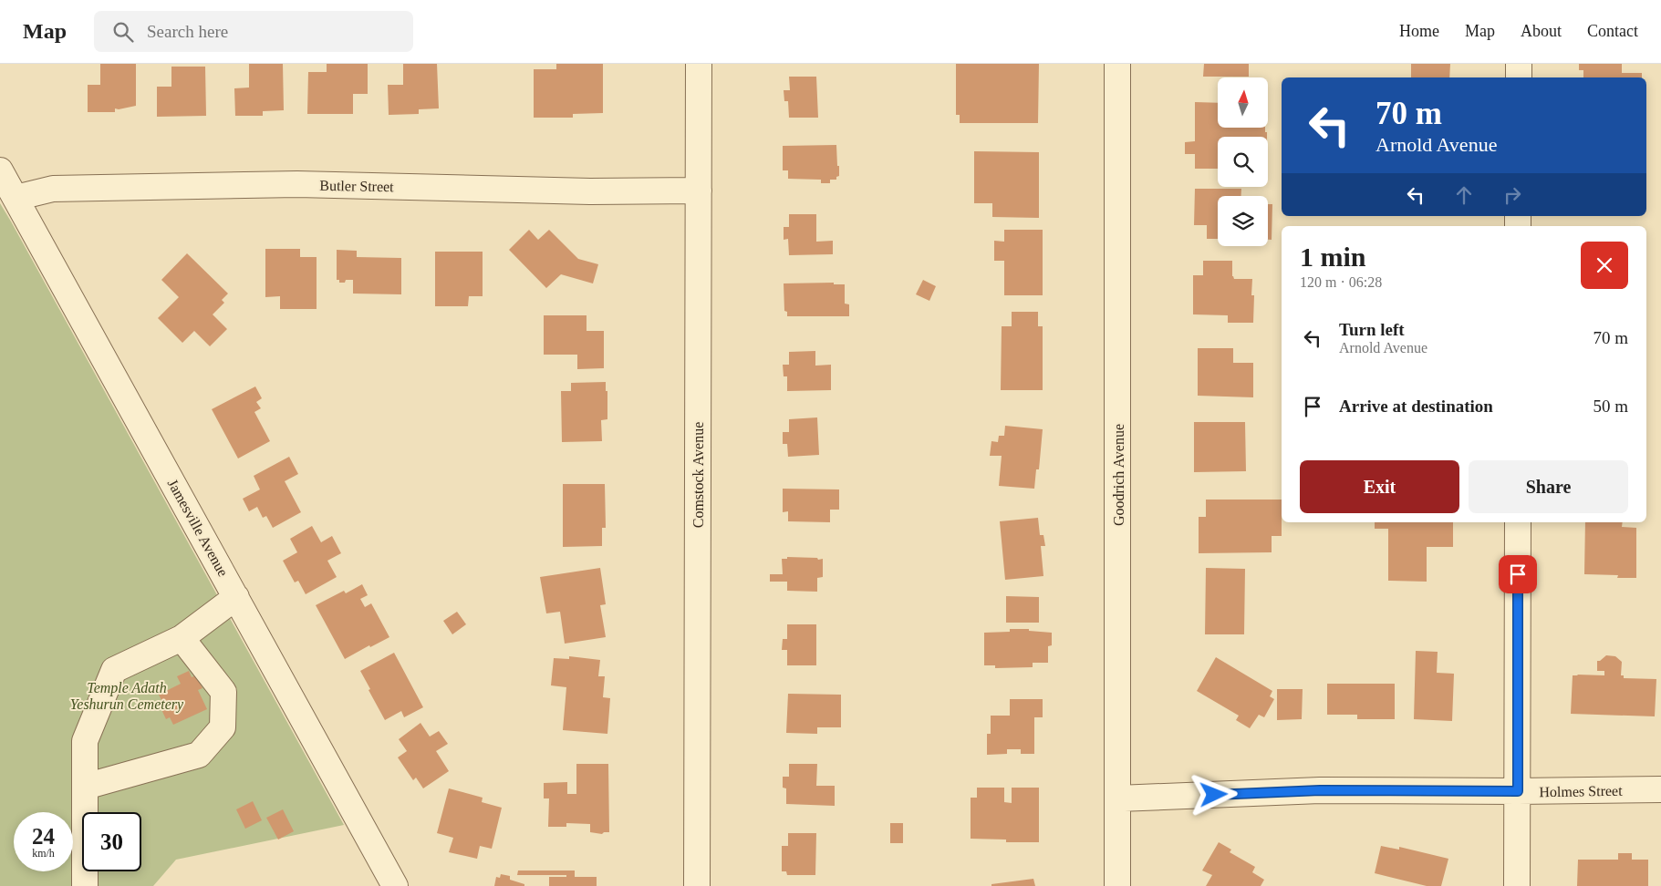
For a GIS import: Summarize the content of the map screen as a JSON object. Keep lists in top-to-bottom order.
{
  "streets": {
    "street": [
      "Butler Street",
      "Comstock Avenue",
      "Goodrich Avenue",
      "Jamesville Avenue",
      "Holmes Street"
    ]
  },
  "crossings": [
    ["Butler Street", "Comstock Avenue"],
    ["Butler Street", "Jamesville Avenue"],
    ["Goodrich Avenue", "Holmes Street"]
  ],
  "parks": ["Temple Adath Yeshurun Cemetery"],
  "north": "top",
  "page": {
    "header": "Map",
    "search": "Search here",
    "nav": [
      "Home",
      "Map",
      "About",
      "Contact"
    ],
    "turn": ["70 m", "Arnold Avenue"],
    "heading": ["1 min", "120 m · 06:28"],
    "list": [
      {
        "name": "Turn left",
        "note": "Arnold Avenue",
        "value": "70 m"
      },
      {
        "name": "Arrive at destination",
        "value": "50 m"
      }
    ],
    "buttons": ["Exit", "Share"],
    "speed": "24 km/h",
    "limit": "30"
  }
}
